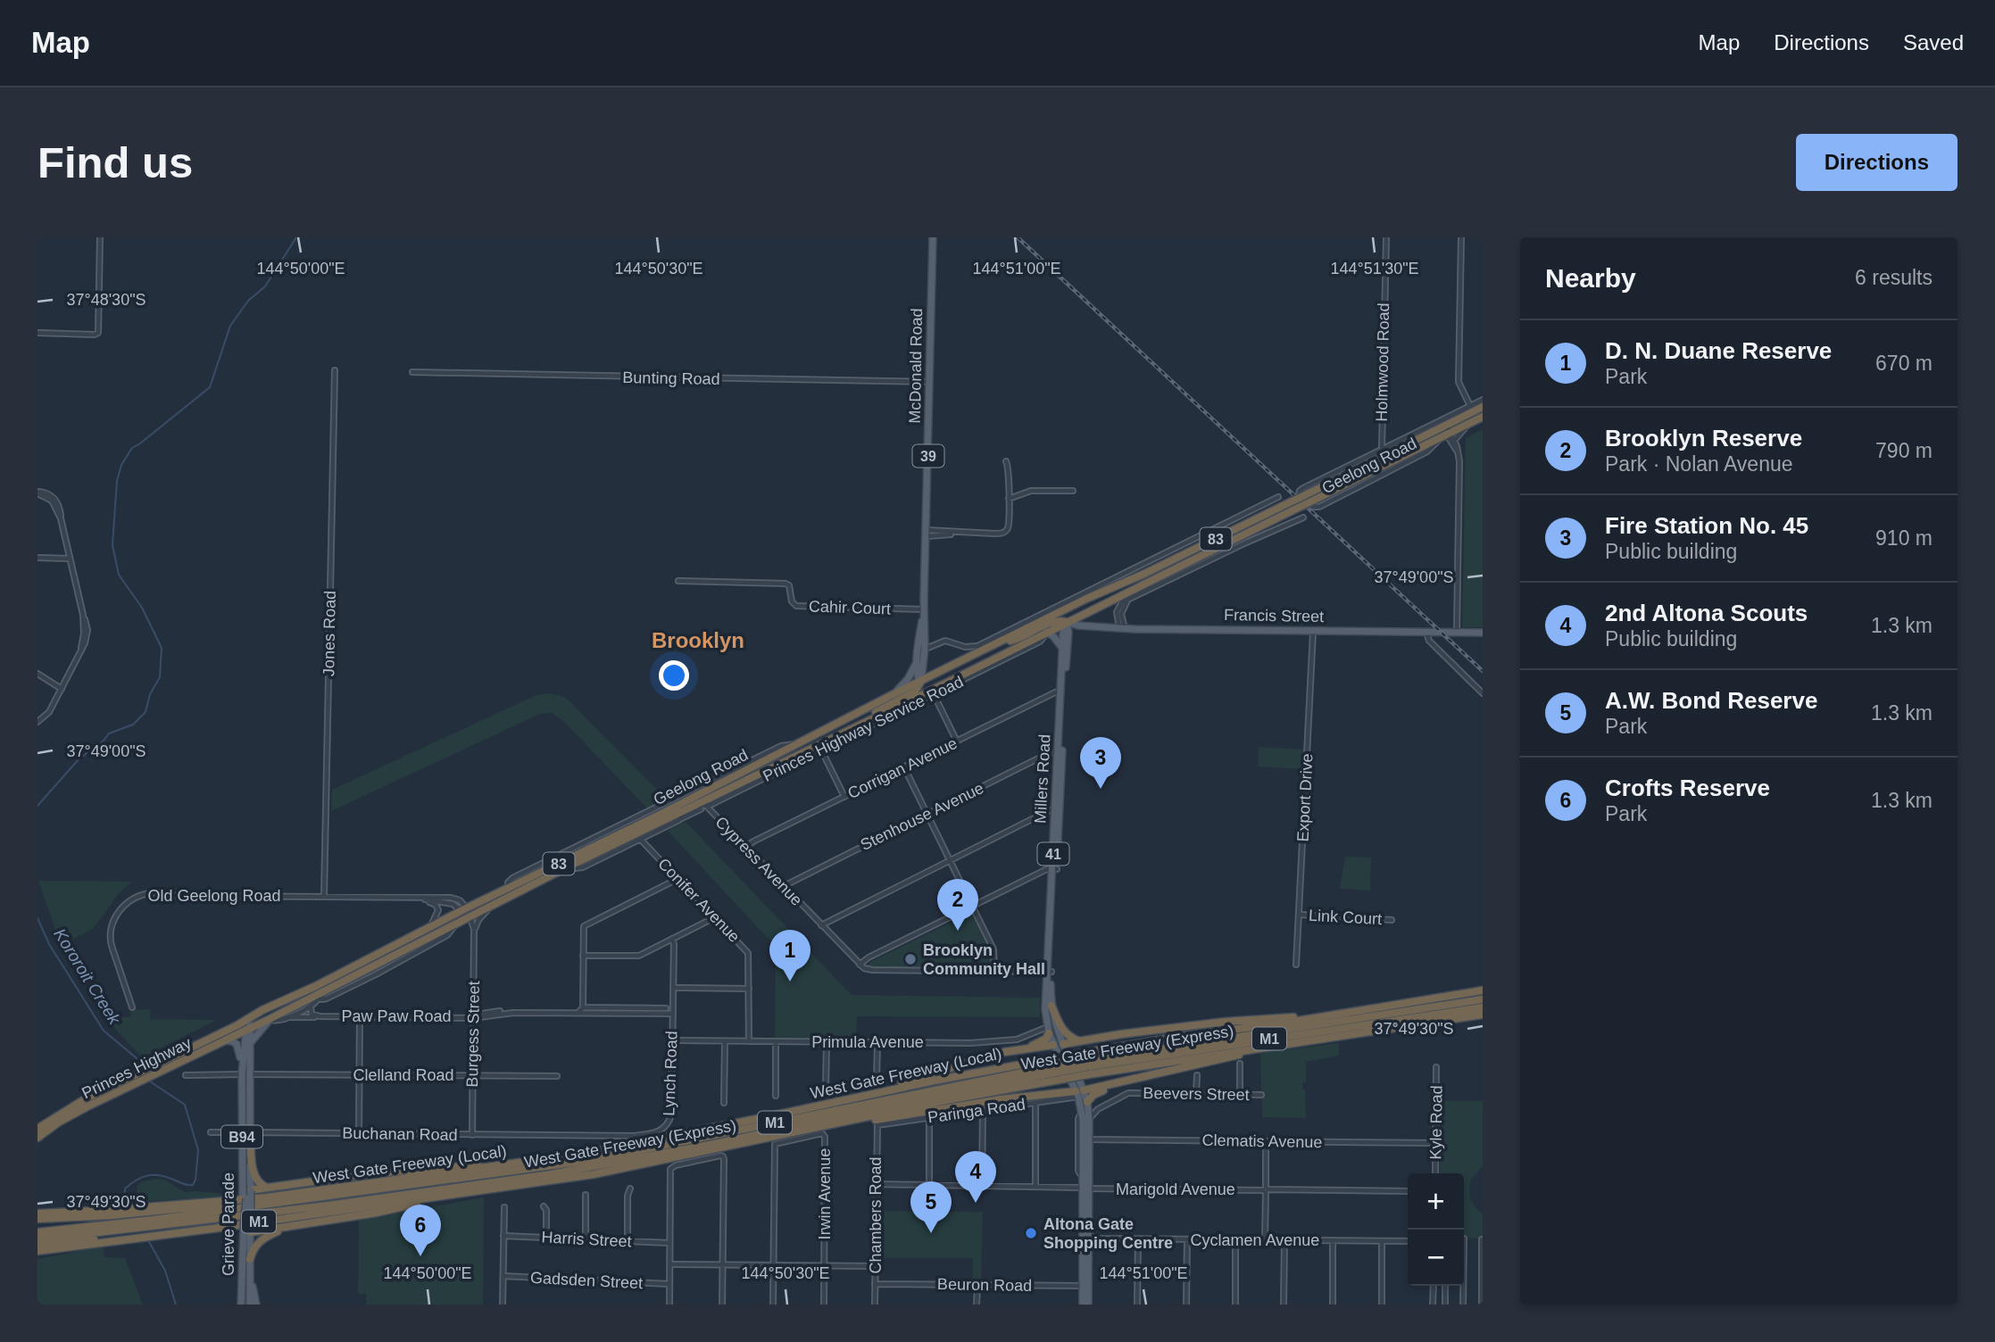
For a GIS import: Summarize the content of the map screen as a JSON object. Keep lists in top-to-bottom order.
{
  "streets": {
    "highway": [
      "Geelong Road",
      "83",
      "M1",
      "West Gate Freeway (Express)",
      "Princes Highway",
      "West Gate Freeway (Local)"
    ],
    "main road": [
      "McDonald Road",
      "39",
      "Francis Street",
      "Millers Road",
      "41",
      "B94",
      "Grieve Parade"
    ],
    "street": [
      "Holmwood Road",
      "Bunting Road",
      "Cahir Court",
      "Jones Road",
      "Princes Highway Service Road",
      "Corrigan Avenue",
      "Export Drive",
      "Stenhouse Avenue",
      "Cypress Avenue",
      "Old Geelong Road",
      "Conifer Avenue",
      "Link Court",
      "Paw Paw Road",
      "Burgess Street",
      "Primula Avenue",
      "Lynch Road",
      "Clelland Road",
      "Beevers Street",
      "Paringa Road",
      "Kyle Road",
      "Buchanan Road",
      "Clematis Avenue",
      "Marigold Avenue",
      "Irwin Avenue",
      "Chambers Road",
      "Harris Street",
      "Cyclamen Avenue",
      "Gadsden Street",
      "Beuron Road"
    ]
  },
  "crossings": [
    ["Holmwood Road", "Geelong Road"],
    ["McDonald Road", "Bunting Road"],
    ["McDonald Road", "39"],
    ["McDonald Road", "Geelong Road"],
    ["McDonald Road", "Cahir Court"],
    ["39", "Geelong Road"],
    ["Geelong Road", "Princes Highway Service Road"],
    ["Geelong Road", "Millers Road"],
    ["Geelong Road", "Old Geelong Road"],
    ["Geelong Road", "Burgess Street"],
    ["Geelong Road", "Princes Highway"],
    ["Geelong Road", "Grieve Parade"],
    ["Francis Street", "Export Drive"],
    ["Jones Road", "Old Geelong Road"],
    ["Princes Highway Service Road", "Cypress Avenue"],
    ["Corrigan Avenue", "Millers Road"],
    ["Corrigan Avenue", "Cypress Avenue"],
    ["Millers Road", "Stenhouse Avenue"],
    ["Millers Road", "Primula Avenue"],
    ["Millers Road", "Beevers Street"],
    ["Millers Road", "Paringa Road"],
    ["Millers Road", "Clematis Avenue"],
    ["Millers Road", "Marigold Avenue"],
    ["Millers Road", "Beuron Road"],
    ["Export Drive", "Link Court"],
    ["Stenhouse Avenue", "Cypress Avenue"],
    ["Conifer Avenue", "Primula Avenue"],
    ["Paw Paw Road", "Burgess Street"],
    ["Paw Paw Road", "Lynch Road"],
    ["Burgess Street", "Clelland Road"],
    ["Burgess Street", "Buchanan Road"],
    ["M1", "West Gate Freeway (Express)"],
    ["Primula Avenue", "Lynch Road"],
    ["West Gate Freeway (Express)", "West Gate Freeway (Local)"],
    ["Princes Highway", "Grieve Parade"],
    ["Lynch Road", "Buchanan Road"],
    ["Clelland Road", "Grieve Parade"],
    ["Paringa Road", "Chambers Road"],
    ["Kyle Road", "Clematis Avenue"],
    ["Buchanan Road", "Grieve Parade"],
    ["Marigold Avenue", "Chambers Road"],
    ["Chambers Road", "Beuron Road"]
  ],
  "districts": ["Brooklyn"],
  "water": ["Kororoit Creek"],
  "places": ["Brooklyn Community Hall", "Altona Gate Shopping Centre"],
  "page": {
    "header": "Map",
    "nav": ["Map", "Directions", "Saved"],
    "buttons": "Directions",
    "title": "Find us",
    "heading": ["Nearby", "6 results"],
    "list": [
      {
        "mark": "1",
        "name": "D. N. Duane Reserve",
        "note": "Park",
        "value": "670 m"
      },
      {
        "mark": "2",
        "name": "Brooklyn Reserve",
        "note": "Park · Nolan Avenue",
        "value": "790 m"
      },
      {
        "mark": "3",
        "name": "Fire Station No. 45",
        "note": "Public building",
        "value": "910 m"
      },
      {
        "mark": "4",
        "name": "2nd Altona Scouts",
        "note": "Public building",
        "value": "1.3 km"
      },
      {
        "mark": "5",
        "name": "A.W. Bond Reserve",
        "note": "Park",
        "value": "1.3 km"
      },
      {
        "mark": "6",
        "name": "Crofts Reserve",
        "note": "Park",
        "value": "1.3 km"
      }
    ],
    "pins": [
      "3",
      "2",
      "1",
      "4",
      "5",
      "6"
    ],
    "map_buttons": ["+", "−"]
  },
  "coordinates": [
    "144°50'00\"E",
    "144°50'30\"E",
    "144°51'00\"E",
    "144°51'30\"E",
    "37°48'30\"S",
    "37°49'00\"S",
    "37°49'30\"S"
  ]
}
